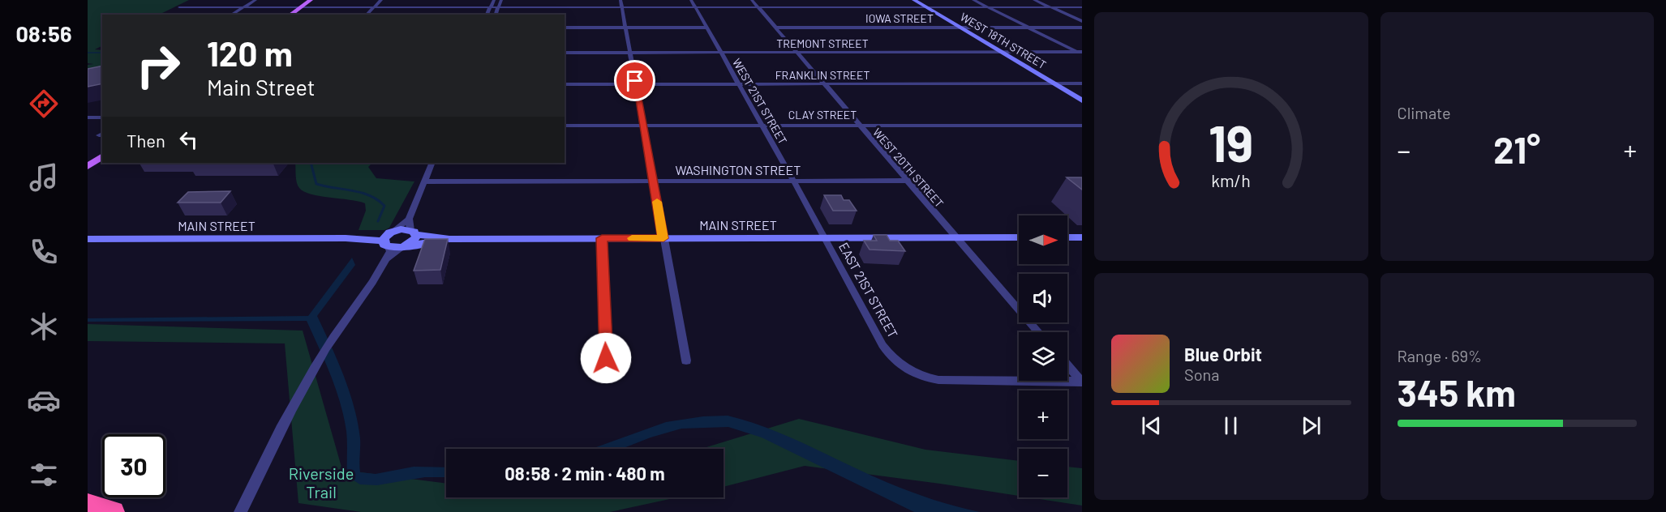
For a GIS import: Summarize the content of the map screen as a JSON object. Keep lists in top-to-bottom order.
{
  "streets": {
    "main road": ["WEST 18TH STREET", "MAIN STREET"],
    "street": [
      "IOWA STREET",
      "TREMONT STREET",
      "FRANKLIN STREET",
      "WEST 21ST STREET",
      "CLAY STREET",
      "WEST 20TH STREET",
      "WASHINGTON STREET",
      "EAST 21ST STREET"
    ]
  },
  "crossings": [
    ["IOWA STREET", "WEST 18TH STREET"],
    ["IOWA STREET", "WEST 20TH STREET"],
    ["WEST 18TH STREET", "TREMONT STREET"],
    ["WEST 18TH STREET", "FRANKLIN STREET"],
    ["TREMONT STREET", "WEST 21ST STREET"],
    ["TREMONT STREET", "WEST 20TH STREET"],
    ["FRANKLIN STREET", "WEST 21ST STREET"],
    ["FRANKLIN STREET", "WEST 20TH STREET"],
    ["WEST 21ST STREET", "CLAY STREET"],
    ["WEST 21ST STREET", "WASHINGTON STREET"],
    ["WEST 21ST STREET", "MAIN STREET"],
    ["WEST 21ST STREET", "EAST 21ST STREET"],
    ["CLAY STREET", "WEST 20TH STREET"],
    ["WEST 20TH STREET", "WASHINGTON STREET"],
    ["WEST 20TH STREET", "MAIN STREET"],
    ["MAIN STREET", "EAST 21ST STREET"]
  ],
  "parks": ["Riverside Trail"],
  "north": "right",
  "page": {
    "tabs": "08:56",
    "tile": [
      "Climate",
      ["Range · 69%", "345 km"]
    ],
    "turn": ["120 m", "Main Street"],
    "then": "Then",
    "heat": ["−", "21°", "+"],
    "map_buttons": ["+", "−"],
    "song": ["Blue Orbit", "Sona"],
    "limit": "30",
    "trip": "08:58 · 2 min · 480 m",
    "gauge": ["19", "km/h"]
  }
}
